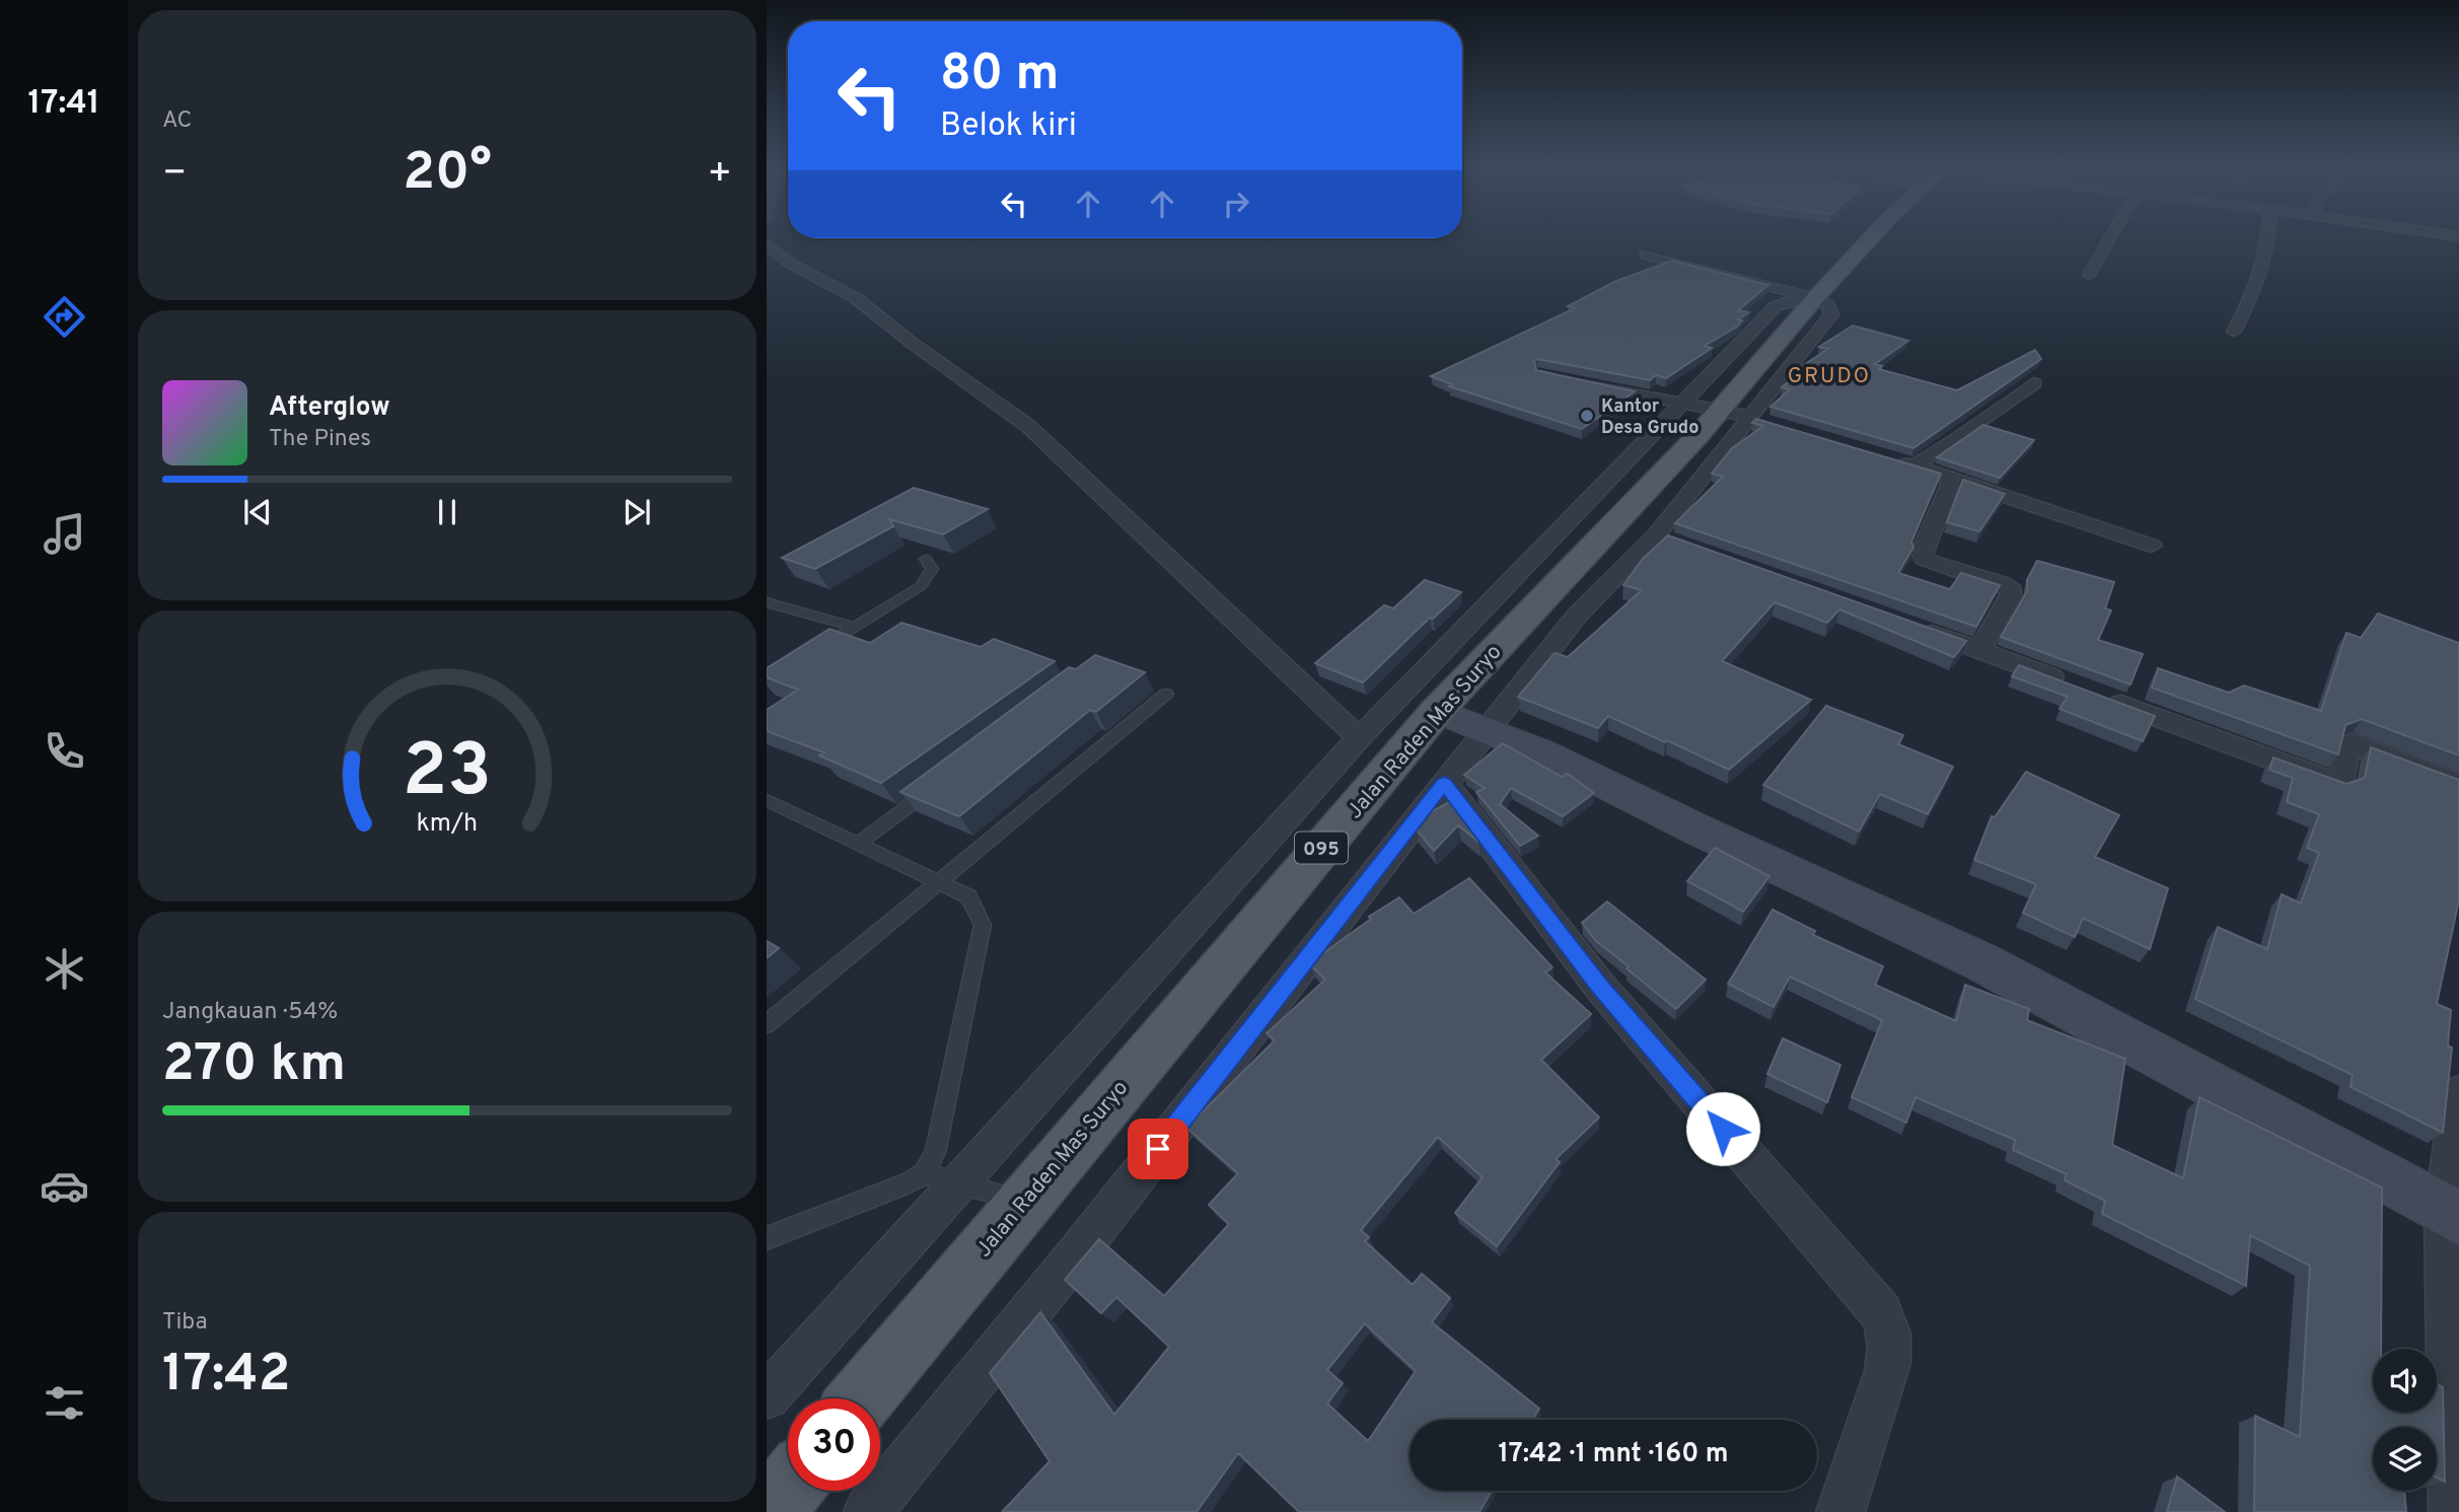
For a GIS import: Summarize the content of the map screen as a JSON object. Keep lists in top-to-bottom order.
{
  "streets": {
    "main road": ["Jalan Raden Mas Suryo", "095"]
  },
  "districts": ["GRUDO"],
  "places": ["Kantor Desa Grudo"],
  "page": {
    "tabs": "17:41",
    "tile": [
      "AC",
      ["Jangkauan · 54%", "270 km"],
      ["Tiba", "17:42"]
    ],
    "turn": ["80 m", "Belok kiri"],
    "heat": ["−", "20°", "+"],
    "song": ["Afterglow", "The Pines"],
    "limit": "30",
    "trip": "17:42 · 1 mnt · 160 m",
    "gauge": ["23", "km/h"]
  }
}
